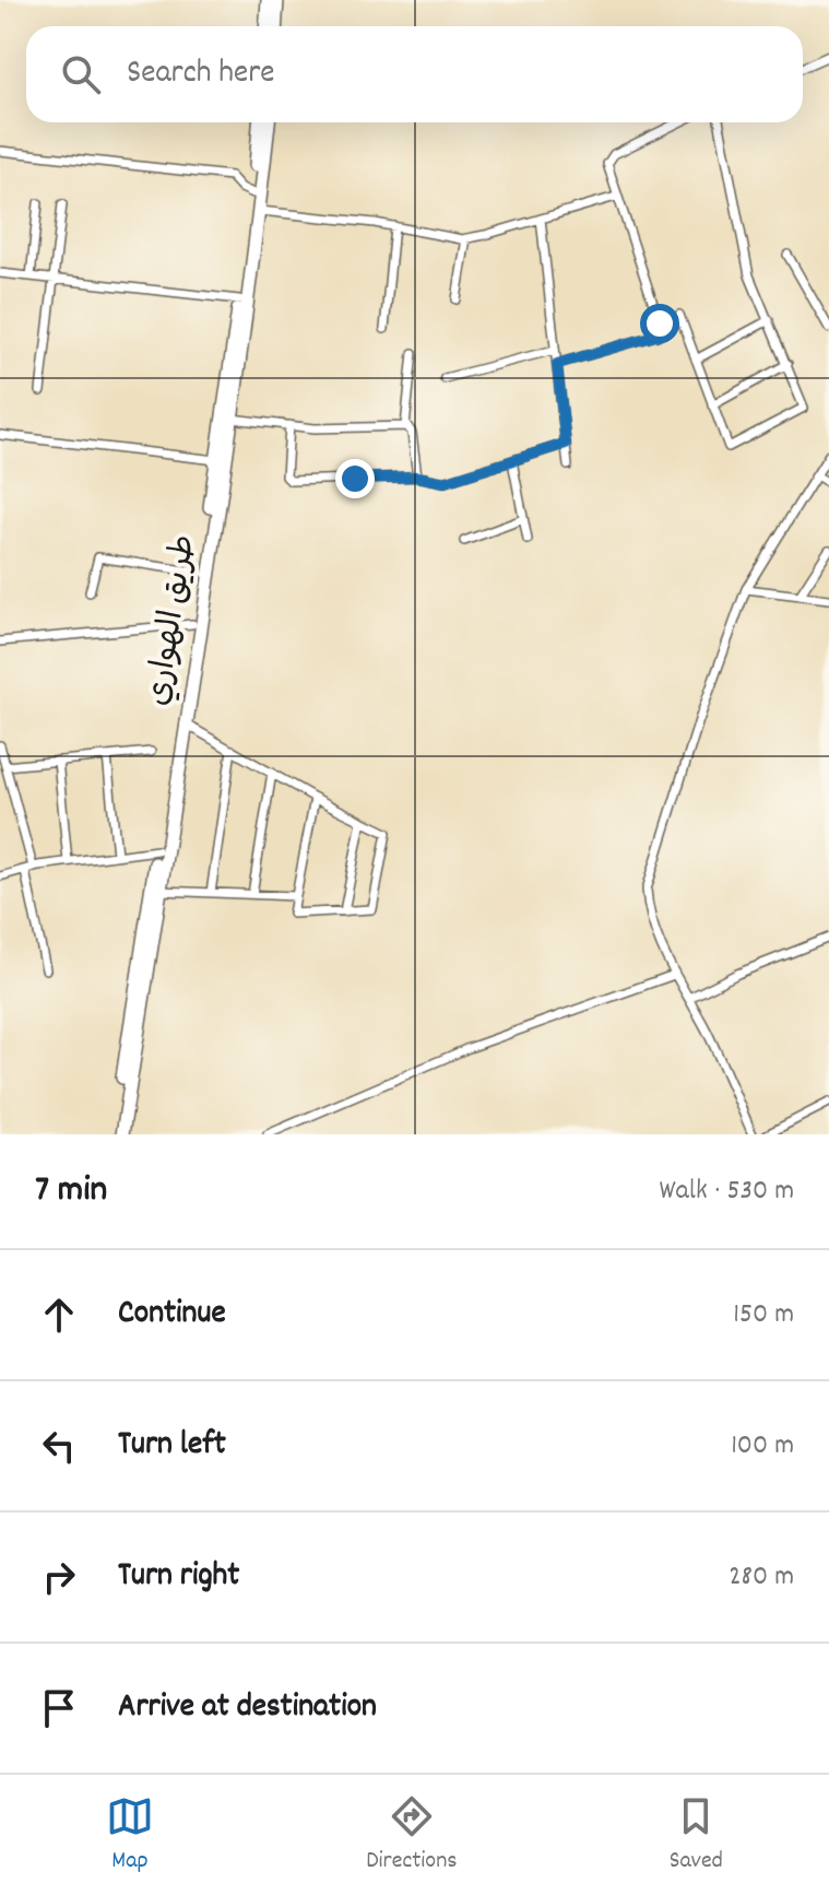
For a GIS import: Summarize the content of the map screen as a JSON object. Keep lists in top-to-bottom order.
{
  "streets": {
    "highway": ["طريق الهواري"]
  },
  "page": {
    "search": "Search here",
    "heading": ["7 min", "Walk · 530 m"],
    "list": [
      ["Continue", "150 m"],
      ["Turn left", "100 m"],
      ["Turn right", "280 m"],
      "Arrive at destination"
    ],
    "nav": ["Map", "Directions", "Saved"]
  }
}
